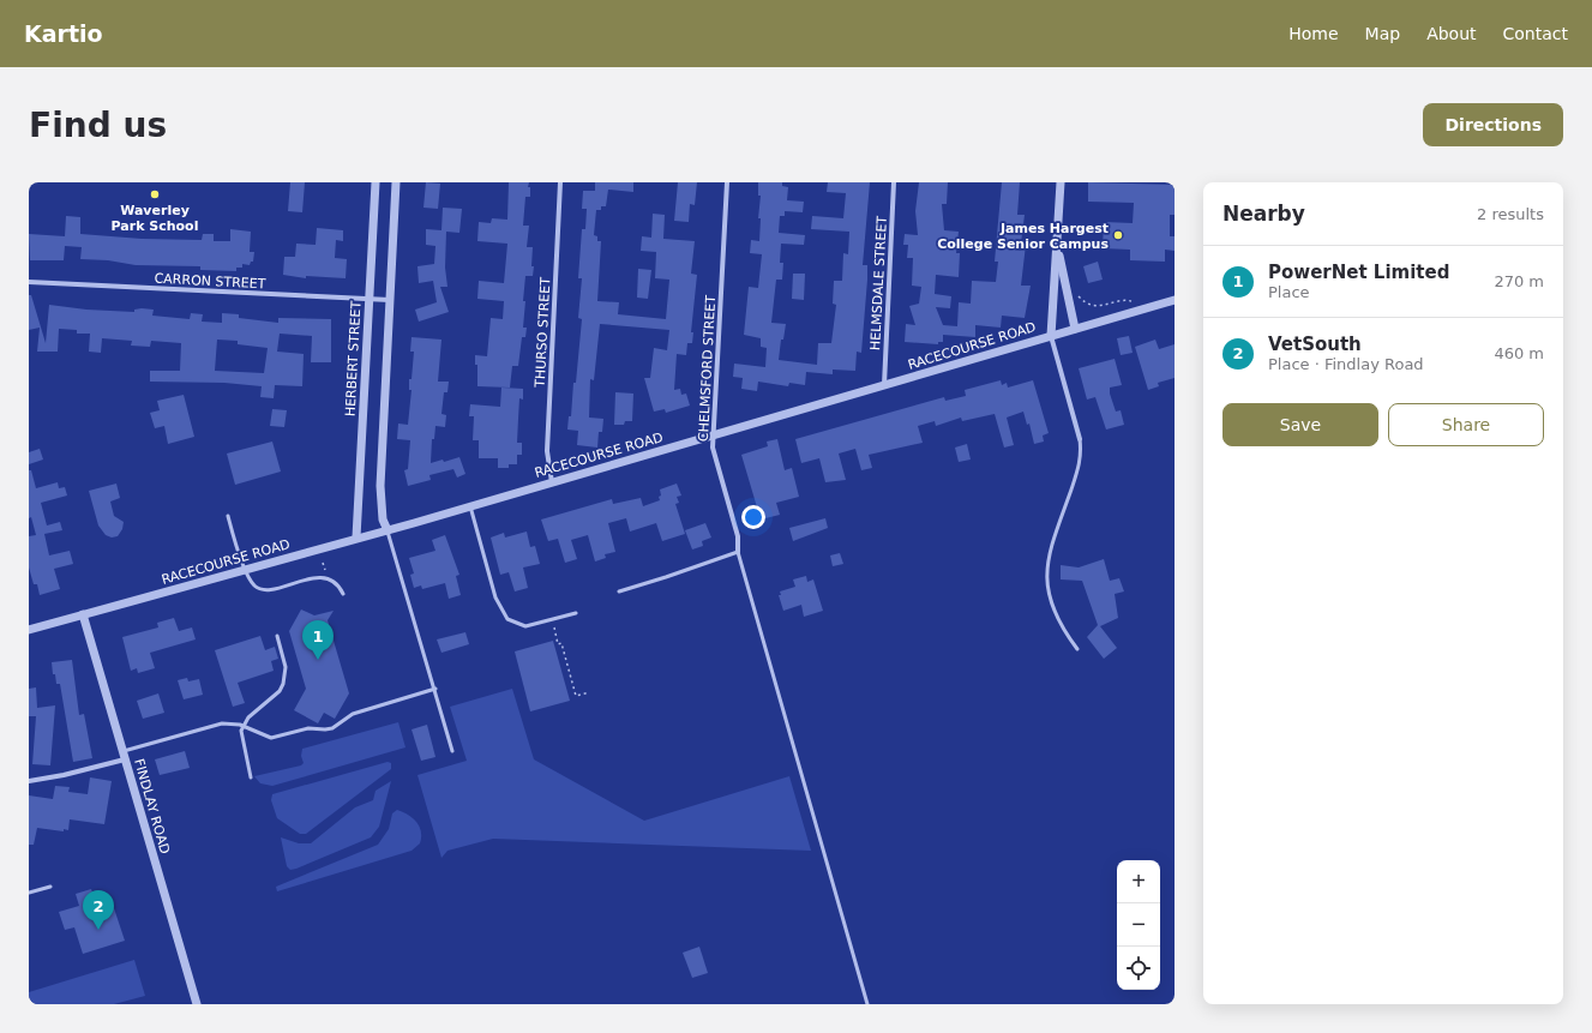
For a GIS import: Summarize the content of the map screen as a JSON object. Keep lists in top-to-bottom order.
{
  "streets": {
    "street": [
      "CARRON STREET",
      "HELMSDALE STREET",
      "THURSO STREET",
      "RACECOURSE ROAD",
      "HERBERT STREET",
      "CHELMSFORD STREET",
      "FINDLAY ROAD"
    ]
  },
  "crossings": [
    ["CARRON STREET", "HERBERT STREET"],
    ["HELMSDALE STREET", "RACECOURSE ROAD"],
    ["THURSO STREET", "RACECOURSE ROAD"],
    ["RACECOURSE ROAD", "HERBERT STREET"],
    ["RACECOURSE ROAD", "CHELMSFORD STREET"],
    ["RACECOURSE ROAD", "FINDLAY ROAD"]
  ],
  "places": ["Waverley Park School", "James Hargest College Senior Campus"],
  "page": {
    "header": "Kartio",
    "nav": [
      "Home",
      "Map",
      "About",
      "Contact"
    ],
    "buttons": [
      "Directions",
      ["Save", "Share"]
    ],
    "title": "Find us",
    "heading": ["Nearby", "2 results"],
    "list": [
      {
        "mark": "1",
        "name": "PowerNet Limited",
        "note": "Place",
        "value": "270 m"
      },
      {
        "mark": "2",
        "name": "VetSouth",
        "note": "Place · Findlay Road",
        "value": "460 m"
      }
    ],
    "pins": ["1", "2"],
    "map_buttons": ["+", "−"]
  }
}
